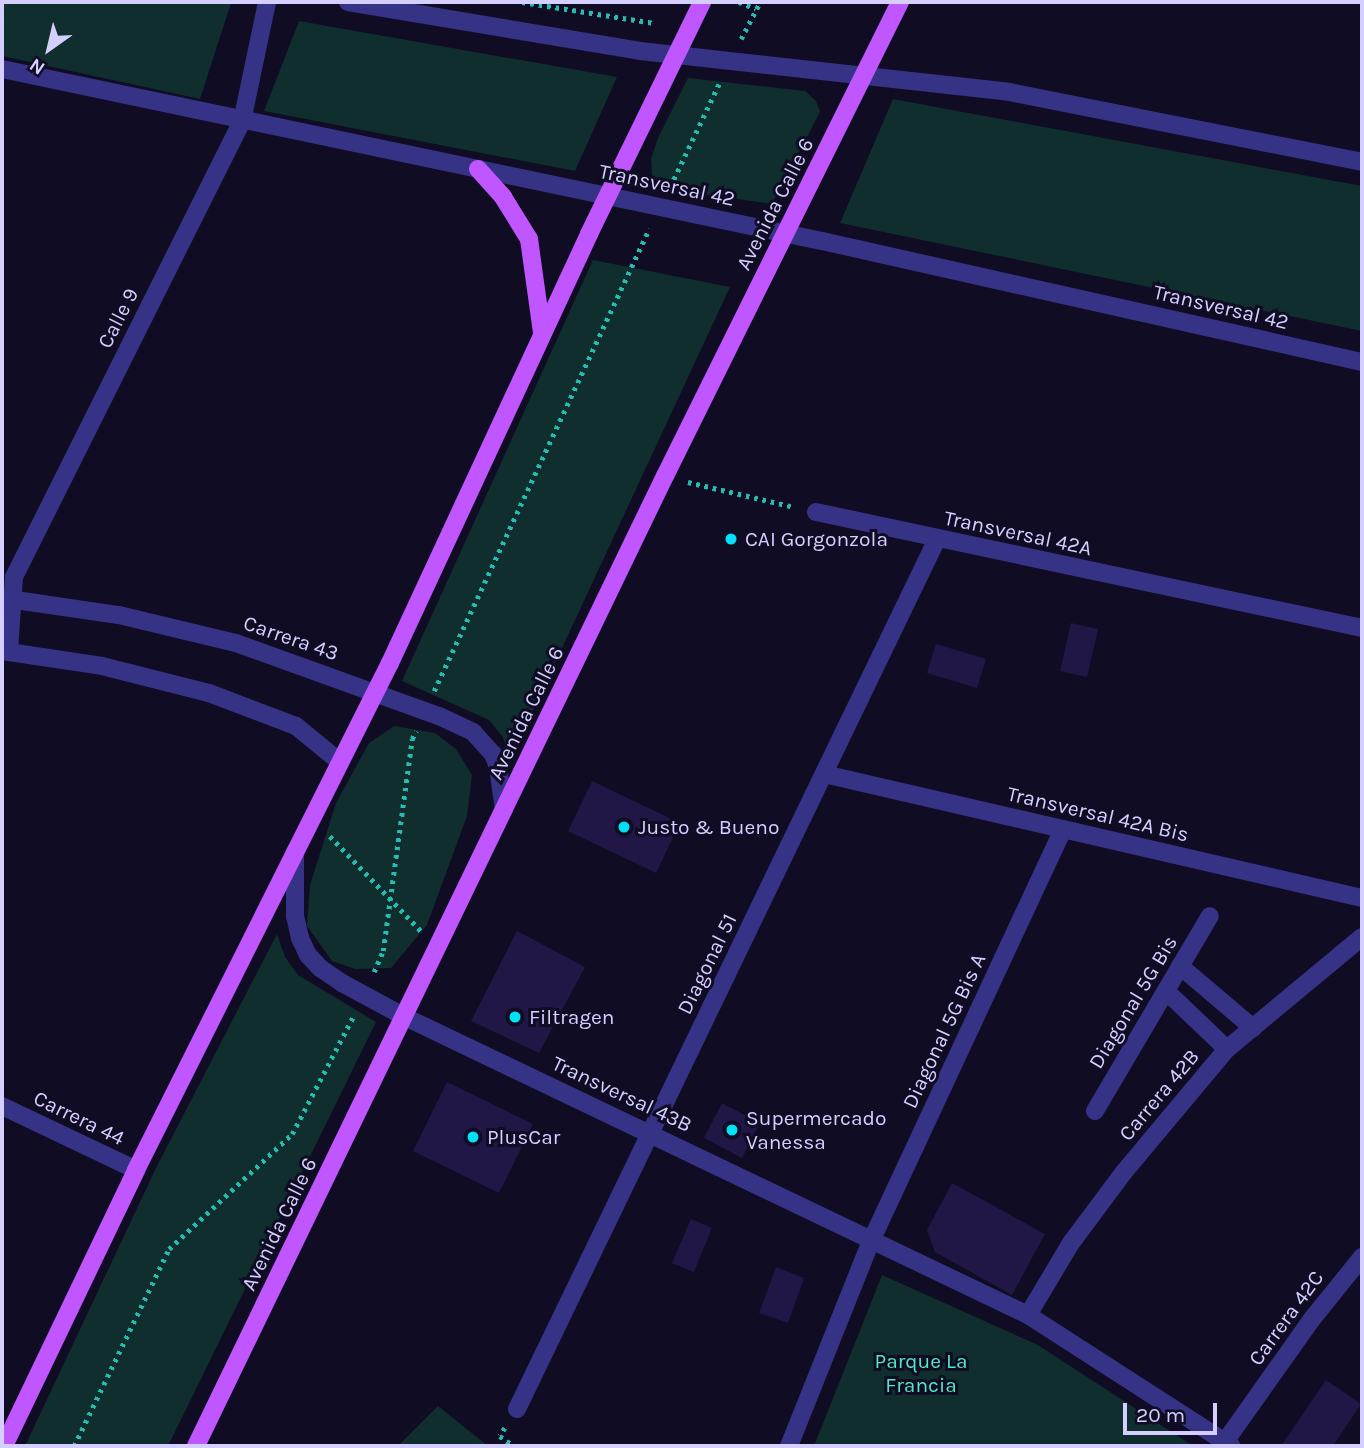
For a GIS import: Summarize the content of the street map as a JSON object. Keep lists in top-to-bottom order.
{
  "streets": {
    "main road": ["Avenida Calle 6"],
    "street": [
      "Transversal 42",
      "Calle 9",
      "Transversal 42A",
      "Carrera 43",
      "Transversal 42A Bis",
      "Diagonal 51",
      "Diagonal 5G Bis",
      "Diagonal 5G Bis A",
      "Transversal 43B",
      "Carrera 42B",
      "Carrera 44",
      "Carrera 42C"
    ]
  },
  "crossings": [
    ["Transversal 42", "Avenida Calle 6"],
    ["Transversal 42", "Calle 9"],
    ["Avenida Calle 6", "Carrera 43"],
    ["Avenida Calle 6", "Transversal 43B"],
    ["Calle 9", "Carrera 43"],
    ["Transversal 42A", "Diagonal 51"],
    ["Transversal 42A Bis", "Diagonal 51"],
    ["Transversal 42A Bis", "Diagonal 5G Bis A"],
    ["Diagonal 51", "Transversal 43B"],
    ["Diagonal 5G Bis A", "Transversal 43B"],
    ["Transversal 43B", "Carrera 42B"],
    ["Transversal 43B", "Carrera 42C"]
  ],
  "parks": ["Parque La Francia"],
  "places": [
    "CAI Gorgonzola",
    "Justo & Bueno",
    "Filtragen",
    "Supermercado Vanessa",
    "PlusCar"
  ],
  "scale_bar": "20 m",
  "north": "bottom left"
}
